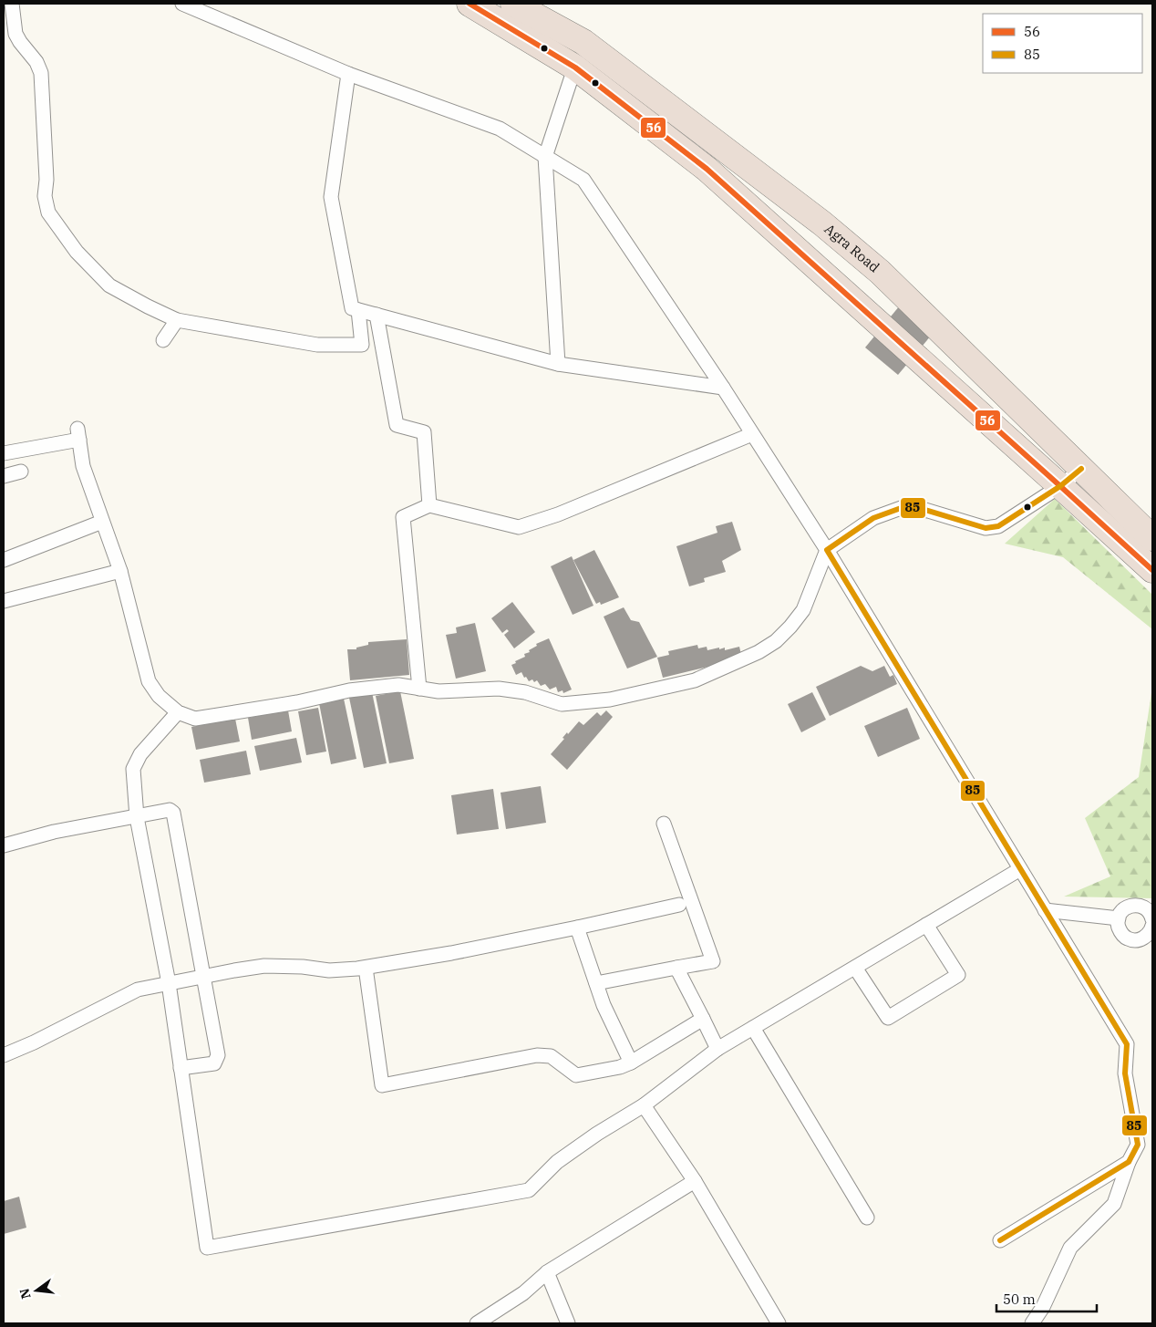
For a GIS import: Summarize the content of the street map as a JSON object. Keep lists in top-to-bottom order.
{
  "streets": {
    "highway": ["Agra Road"]
  },
  "lines": ["transit line 56", "transit line 85"],
  "legend": ["56", "85"],
  "scale_bar": "50 m",
  "north": "left"
}
